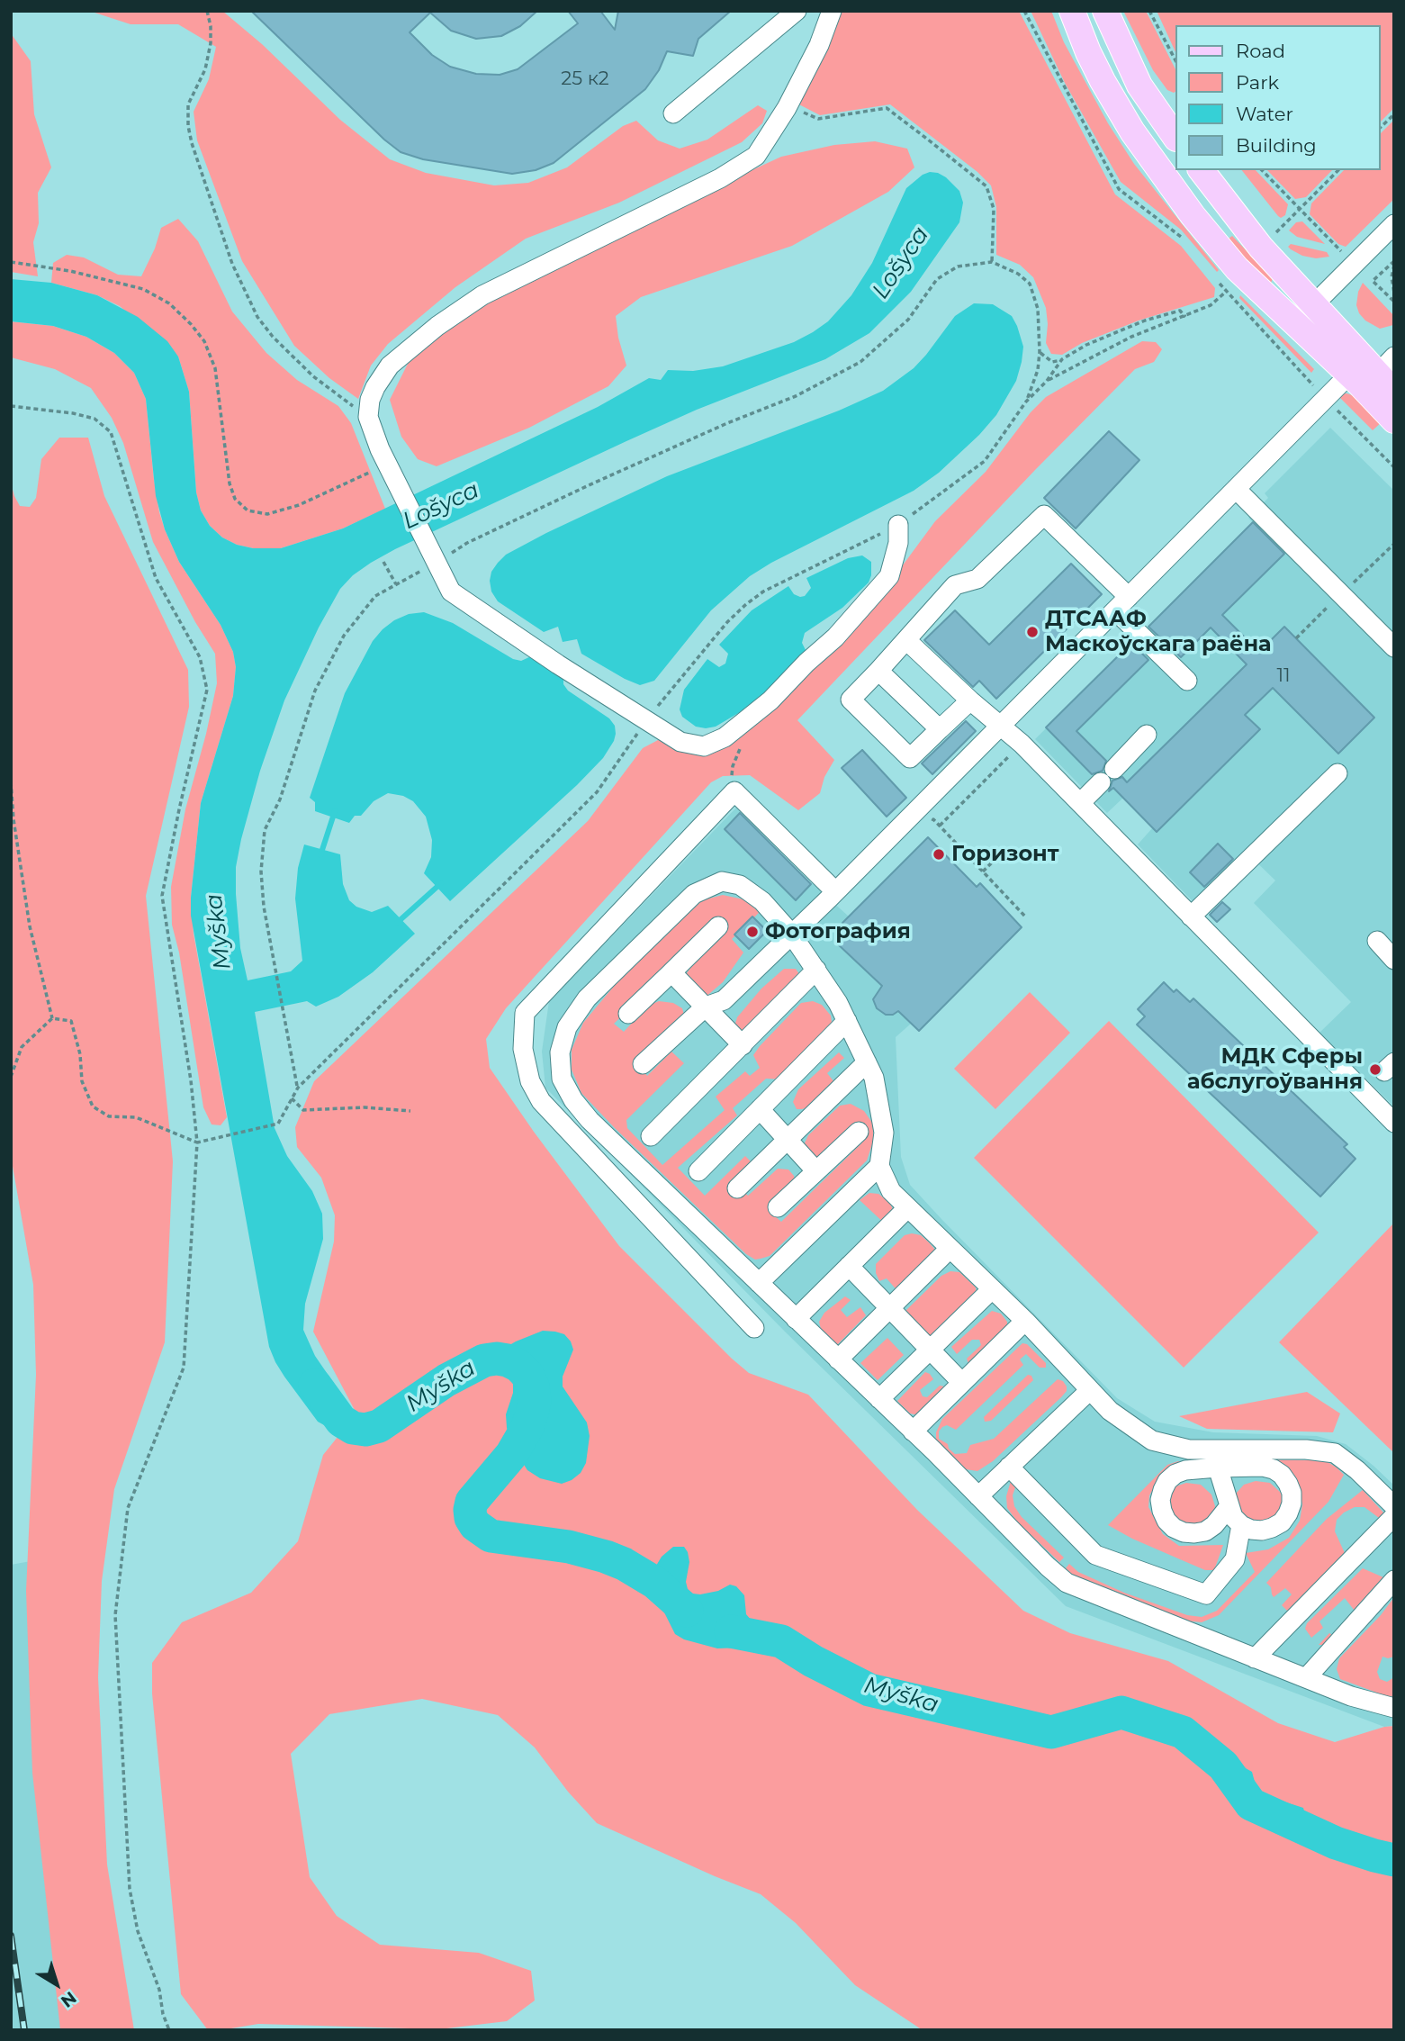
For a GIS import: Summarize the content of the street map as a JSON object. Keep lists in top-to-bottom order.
{
  "water": ["Lošyca", "Муška"],
  "places": [
    "ДТСААФ Маскоўскага раёна",
    "Горизонт",
    "Фотография",
    "МДК Сферы абслугоўвання"
  ],
  "house_numbers": ["25 к2", "11"],
  "legend": [
    "Road",
    "Park",
    "Water",
    "Building"
  ],
  "north": "bottom right"
}
